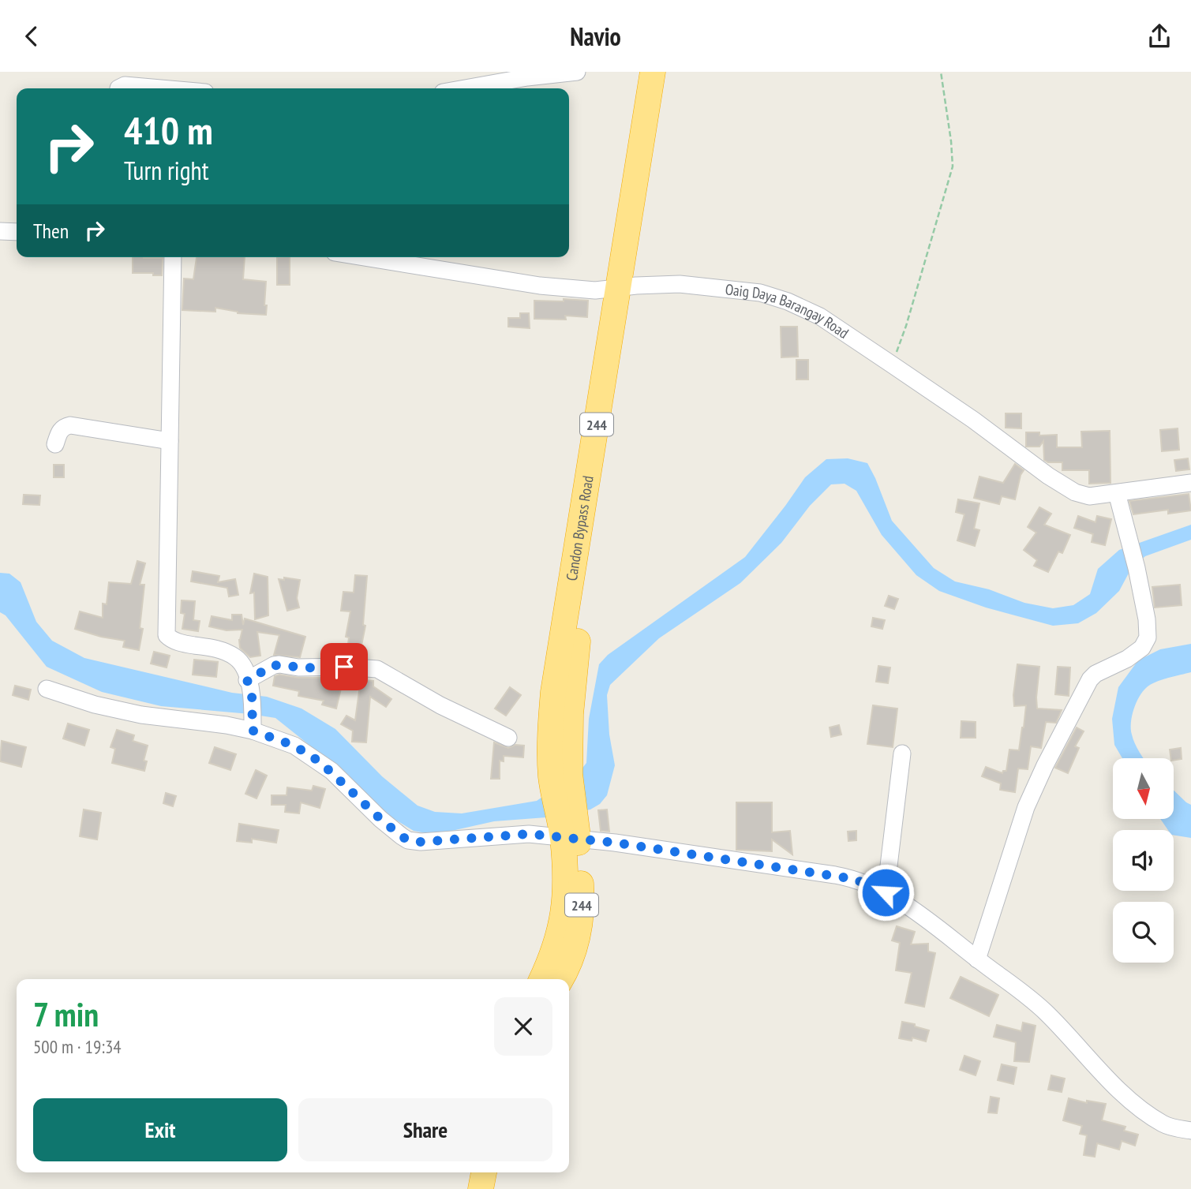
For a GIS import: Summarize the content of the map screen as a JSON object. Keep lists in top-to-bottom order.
{
  "streets": {
    "highway": ["244", "Candon Bypass Road"],
    "street": ["Oaig Daya Barangay Road"]
  },
  "crossings": [
    ["Oaig Daya Barangay Road", "Candon Bypass Road"]
  ],
  "north": "bottom",
  "page": {
    "header": "Navio",
    "turn": ["410 m", "Turn right"],
    "then": "Then",
    "heading": ["7 min", "500 m · 19:34"],
    "buttons": ["Exit", "Share"]
  }
}
